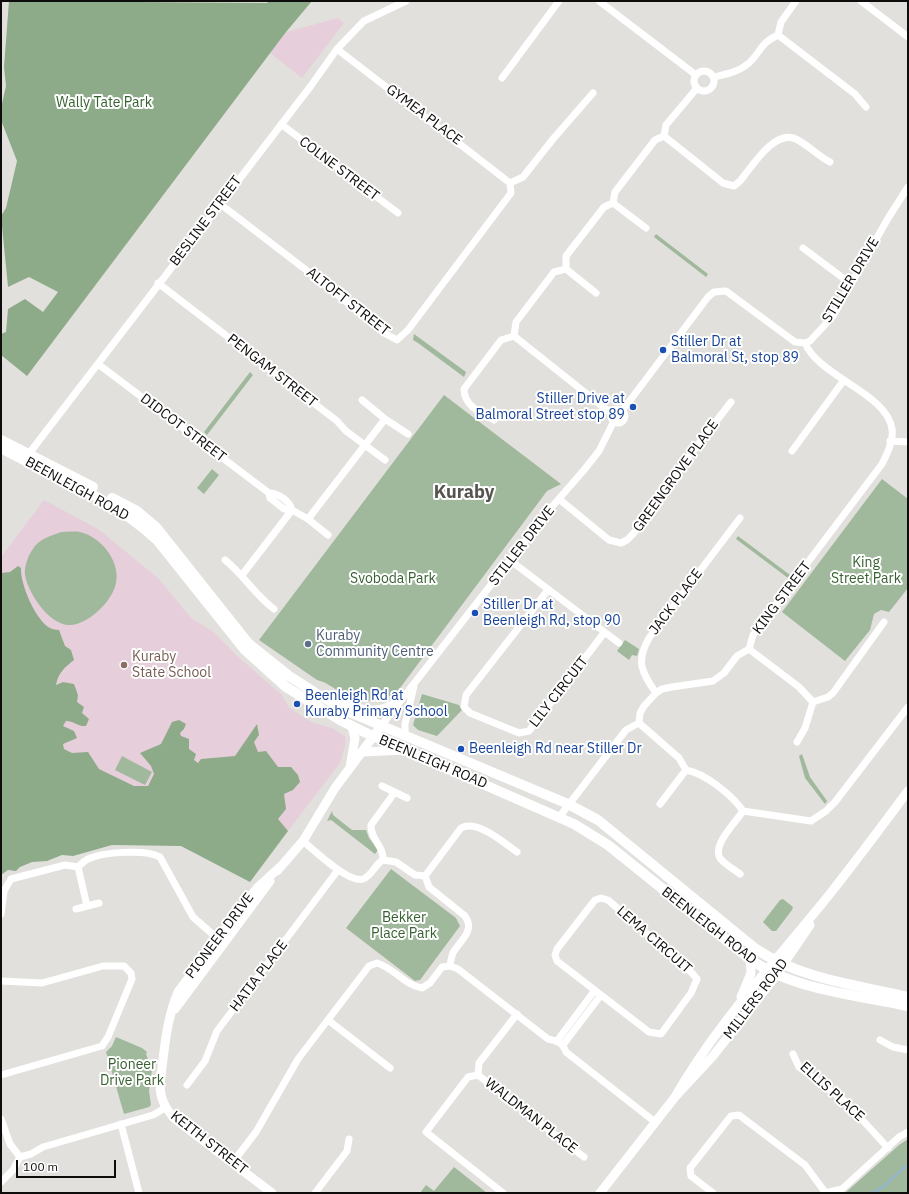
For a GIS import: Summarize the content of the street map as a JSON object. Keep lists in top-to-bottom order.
{
  "streets": {
    "main road": ["BEENLEIGH ROAD"],
    "street": [
      "GYMEA PLACE",
      "COLNE STREET",
      "BESLINE STREET",
      "STILLER DRIVE",
      "ALTOFT STREET",
      "PENGAM STREET",
      "DIDCOT STREET",
      "GREENGROVE PLACE",
      "KING STREET",
      "JACK PLACE",
      "LILY CIRCUIT",
      "PIONEER DRIVE",
      "LEMA CIRCUIT",
      "HATIA PLACE",
      "MILLERS ROAD",
      "ELLIS PLACE",
      "WALDMAN PLACE",
      "KEITH STREET"
    ]
  },
  "crossings": [
    ["GYMEA PLACE", "BESLINE STREET"],
    ["GYMEA PLACE", "ALTOFT STREET"],
    ["COLNE STREET", "BESLINE STREET"],
    ["BESLINE STREET", "ALTOFT STREET"],
    ["BESLINE STREET", "PENGAM STREET"],
    ["BESLINE STREET", "DIDCOT STREET"],
    ["BESLINE STREET", "BEENLEIGH ROAD"],
    ["STILLER DRIVE", "GREENGROVE PLACE"],
    ["STILLER DRIVE", "BEENLEIGH ROAD"],
    ["STILLER DRIVE", "KING STREET"],
    ["STILLER DRIVE", "PIONEER DRIVE"],
    ["BEENLEIGH ROAD", "PIONEER DRIVE"],
    ["BEENLEIGH ROAD", "MILLERS ROAD"],
    ["KING STREET", "JACK PLACE"],
    ["PIONEER DRIVE", "KEITH STREET"]
  ],
  "districts": ["Kuraby"],
  "parks": [
    "Wally Tate Park",
    "King Street Park",
    "Svoboda Park",
    "Bekker Place Park",
    "Pioneer Drive Park"
  ],
  "places": [
    "Stiller Dr at Balmoral St, stop 89",
    "Stiller Drive at Balmoral Street stop 89",
    "Stiller Dr at Beenleigh Rd, stop 90",
    "Kuraby Community Centre",
    "Kuraby State School",
    "Beenleigh Rd at Kuraby Primary School",
    "Beenleigh Rd near Stiller Dr"
  ],
  "scale_bar": "100 m"
}
